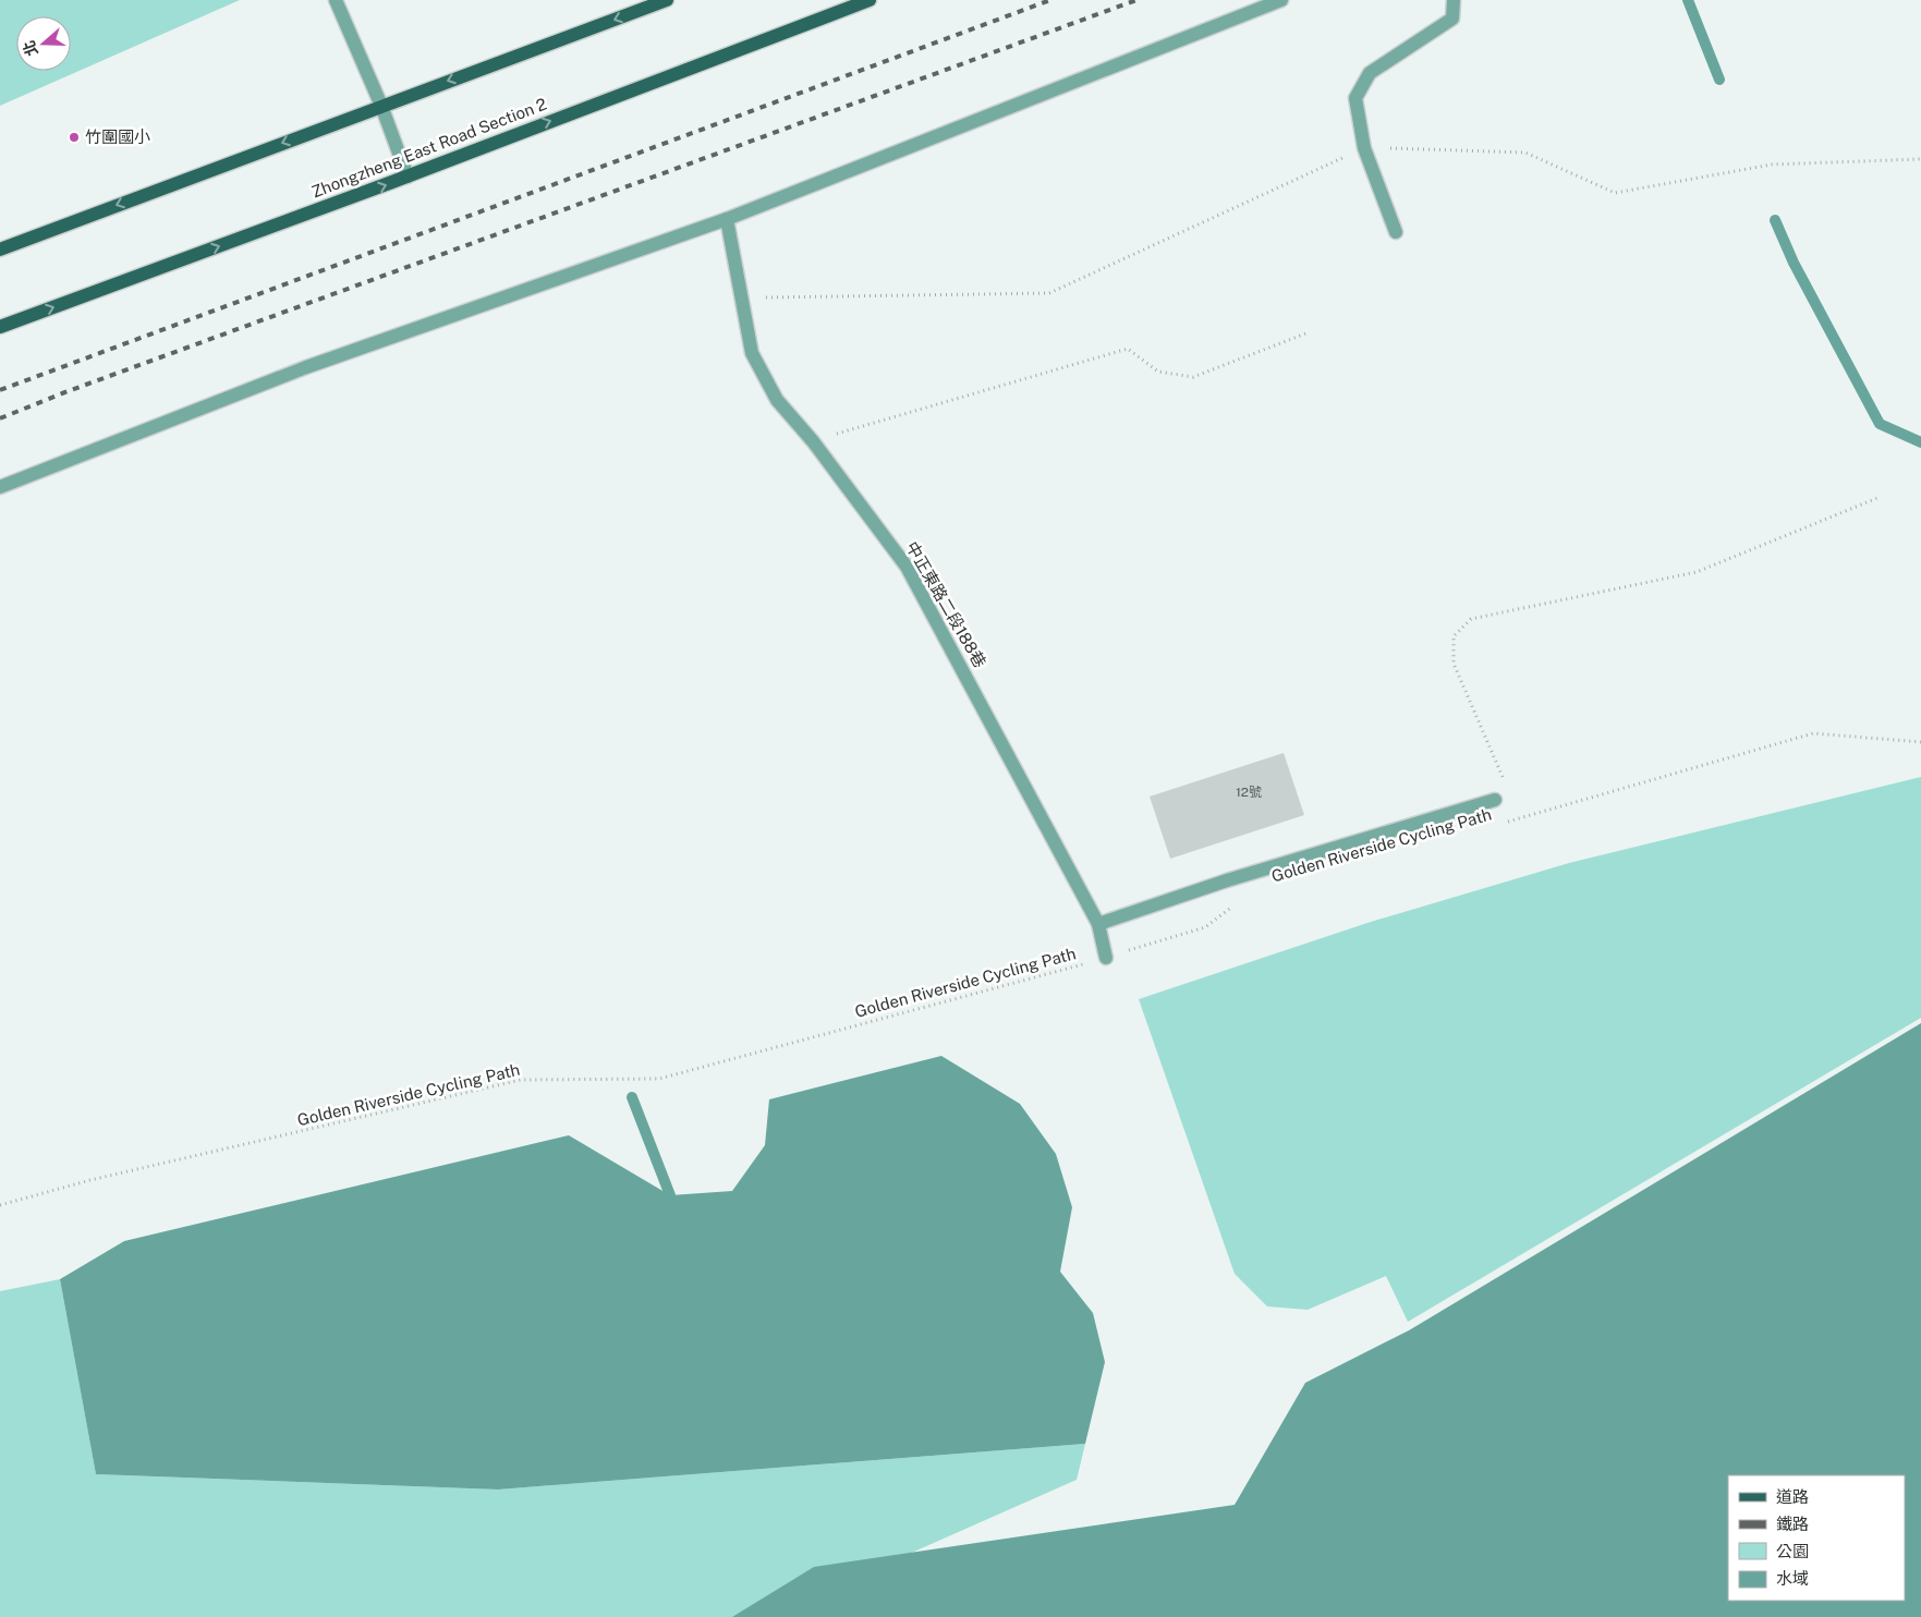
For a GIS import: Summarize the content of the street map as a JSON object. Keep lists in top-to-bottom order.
{
  "streets": {
    "main road": ["Zhongzheng East Road Section 2"],
    "street": ["中正東路二段188巷"],
    "path": ["Golden Riverside Cycling Path"]
  },
  "crossings": [
    ["中正東路二段188巷", "Golden Riverside Cycling Path"]
  ],
  "places": ["竹圍國小"],
  "house_numbers": ["12號"],
  "legend": [
    "道路",
    "鐵路",
    "公園",
    "水域"
  ],
  "north": "left"
}
